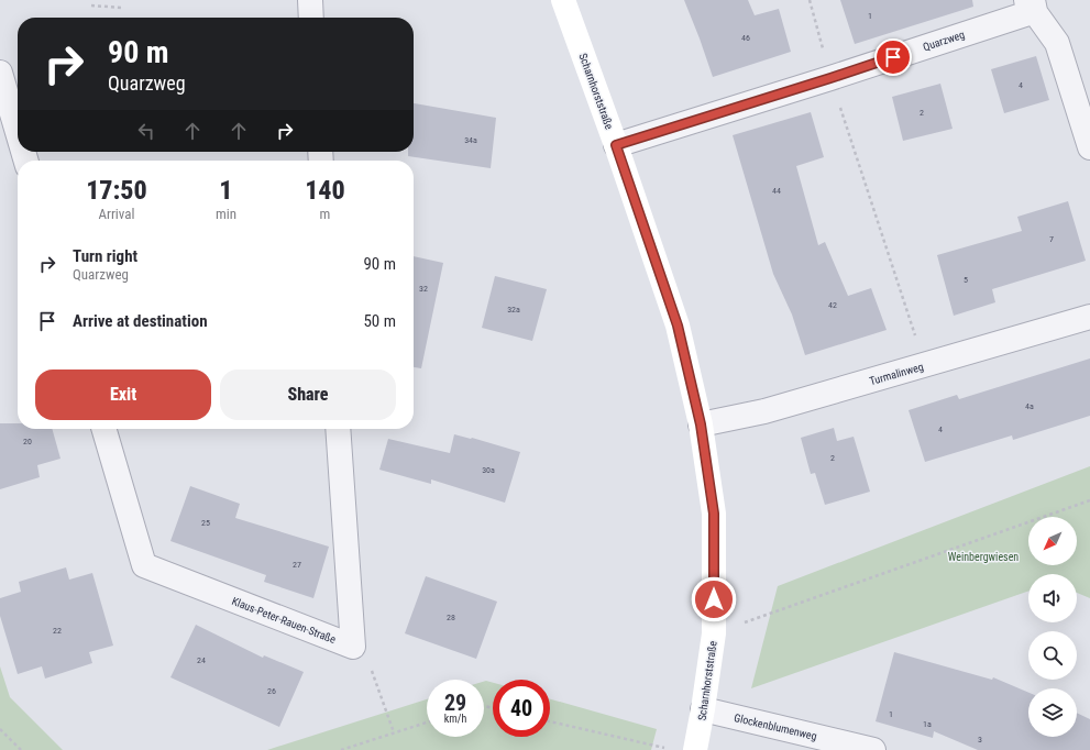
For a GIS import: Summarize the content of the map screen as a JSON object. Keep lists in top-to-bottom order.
{
  "streets": {
    "street": [
      "Quarzweg",
      "Scharnhorststraße",
      "Turmalinweg",
      "Klaus-Peter-Rauen-Straße",
      "Glockenblumenweg"
    ]
  },
  "crossings": [
    ["Quarzweg", "Scharnhorststraße"],
    ["Scharnhorststraße", "Turmalinweg"],
    ["Scharnhorststraße", "Glockenblumenweg"]
  ],
  "parks": ["Weinbergwiesen"],
  "house_numbers": [
    "1",
    "46",
    "4",
    "2",
    "34a",
    "44",
    "7",
    "5",
    "32",
    "42",
    "32a",
    "4a",
    "4",
    "20",
    "2",
    "30a",
    "25",
    "27",
    "28",
    "22",
    "24",
    "26",
    "1",
    "1a",
    "3"
  ],
  "north": "bottom left",
  "page": {
    "turn": ["90 m", "Quarzweg"],
    "eta": [
      "17:50",
      "Arrival",
      "1",
      "min",
      "140",
      "m"
    ],
    "list": [
      {
        "name": "Turn right",
        "note": "Quarzweg",
        "value": "90 m"
      },
      {
        "name": "Arrive at destination",
        "value": "50 m"
      }
    ],
    "buttons": ["Exit", "Share"],
    "speed": "29 km/h",
    "limit": "40"
  }
}
